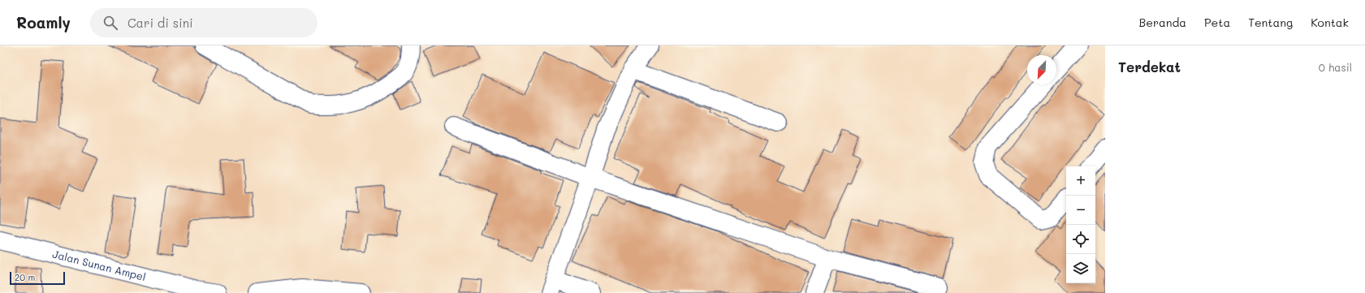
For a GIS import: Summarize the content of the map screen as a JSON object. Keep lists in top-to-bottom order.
{
  "streets": {
    "street": ["Jalan Sunan Ampel"]
  },
  "scale_bar": "20 m",
  "north": "bottom left",
  "page": {
    "header": "Roamly",
    "search": "Cari di sini",
    "nav": [
      "Beranda",
      "Peta",
      "Tentang",
      "Kontak"
    ],
    "heading": ["Terdekat", "0 hasil"],
    "map_buttons": ["+", "−"],
    "scale": "20 m"
  }
}
